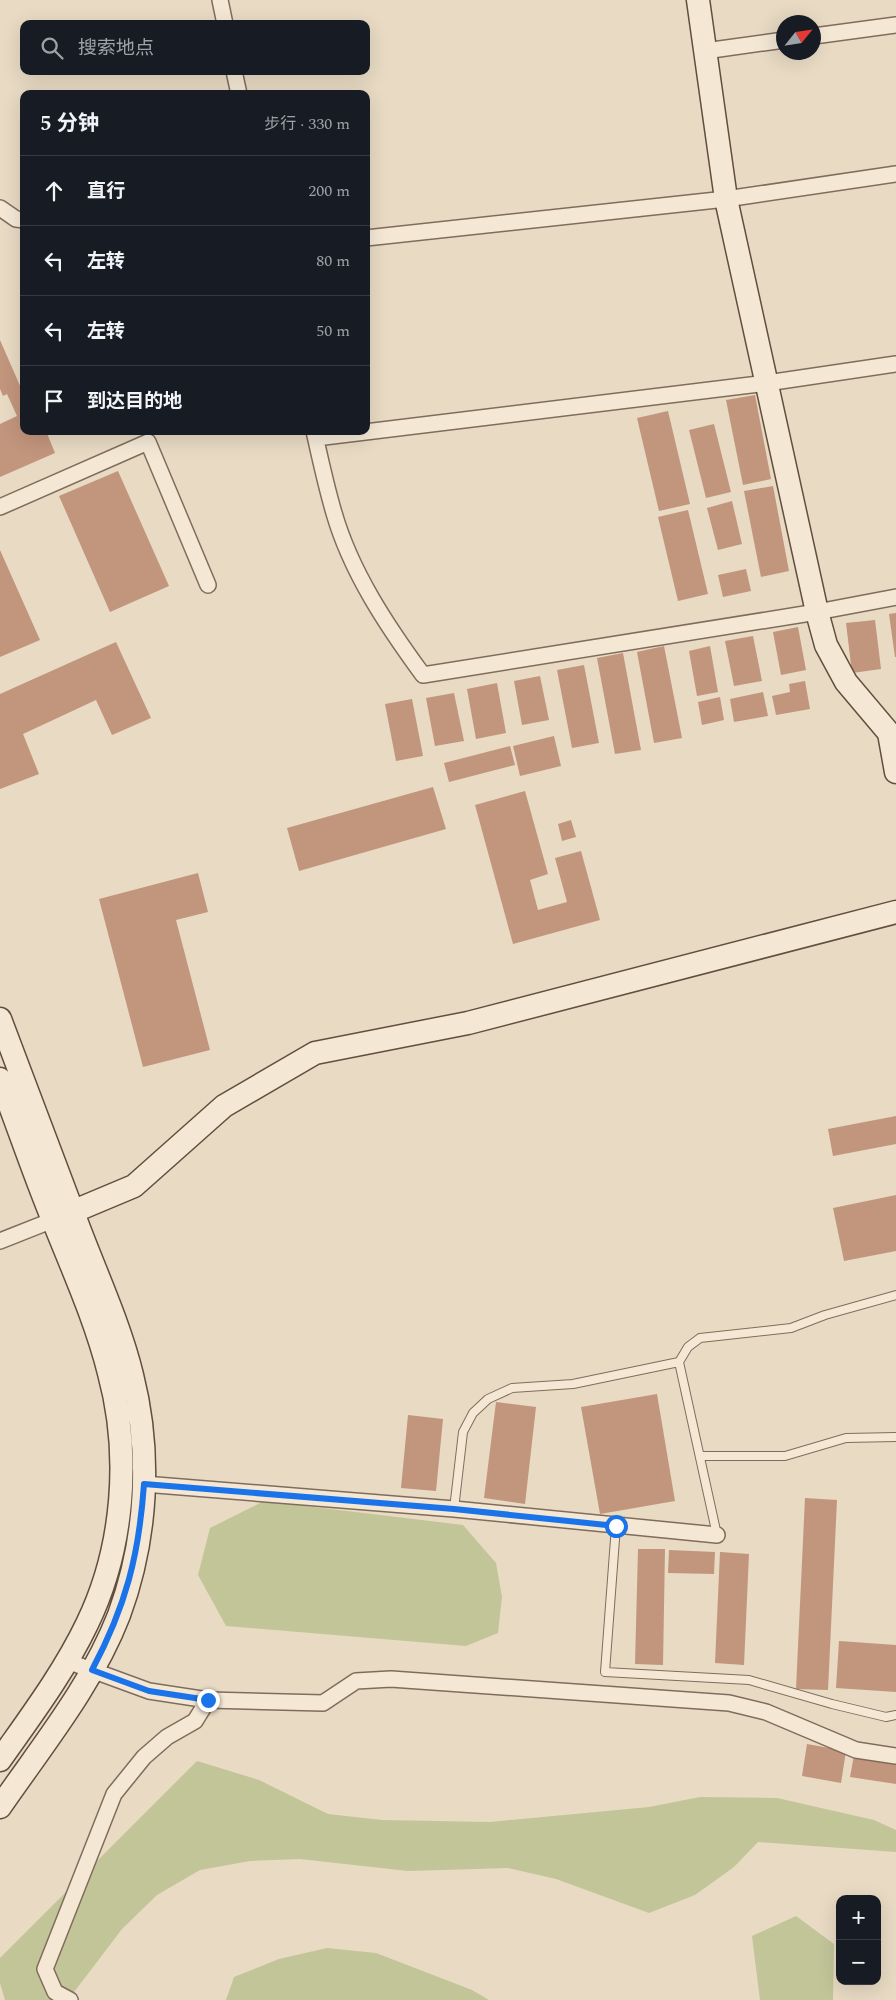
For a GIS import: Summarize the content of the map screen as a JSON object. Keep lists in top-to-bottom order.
{
  "north": "top right",
  "page": {
    "search": "搜索地点",
    "heading": ["5 分钟", "步行 · 330 m"],
    "list": [
      ["直行", "200 m"],
      ["左转", "80 m"],
      ["左转", "50 m"],
      "到达目的地"
    ],
    "map_buttons": ["+", "−"]
  }
}
